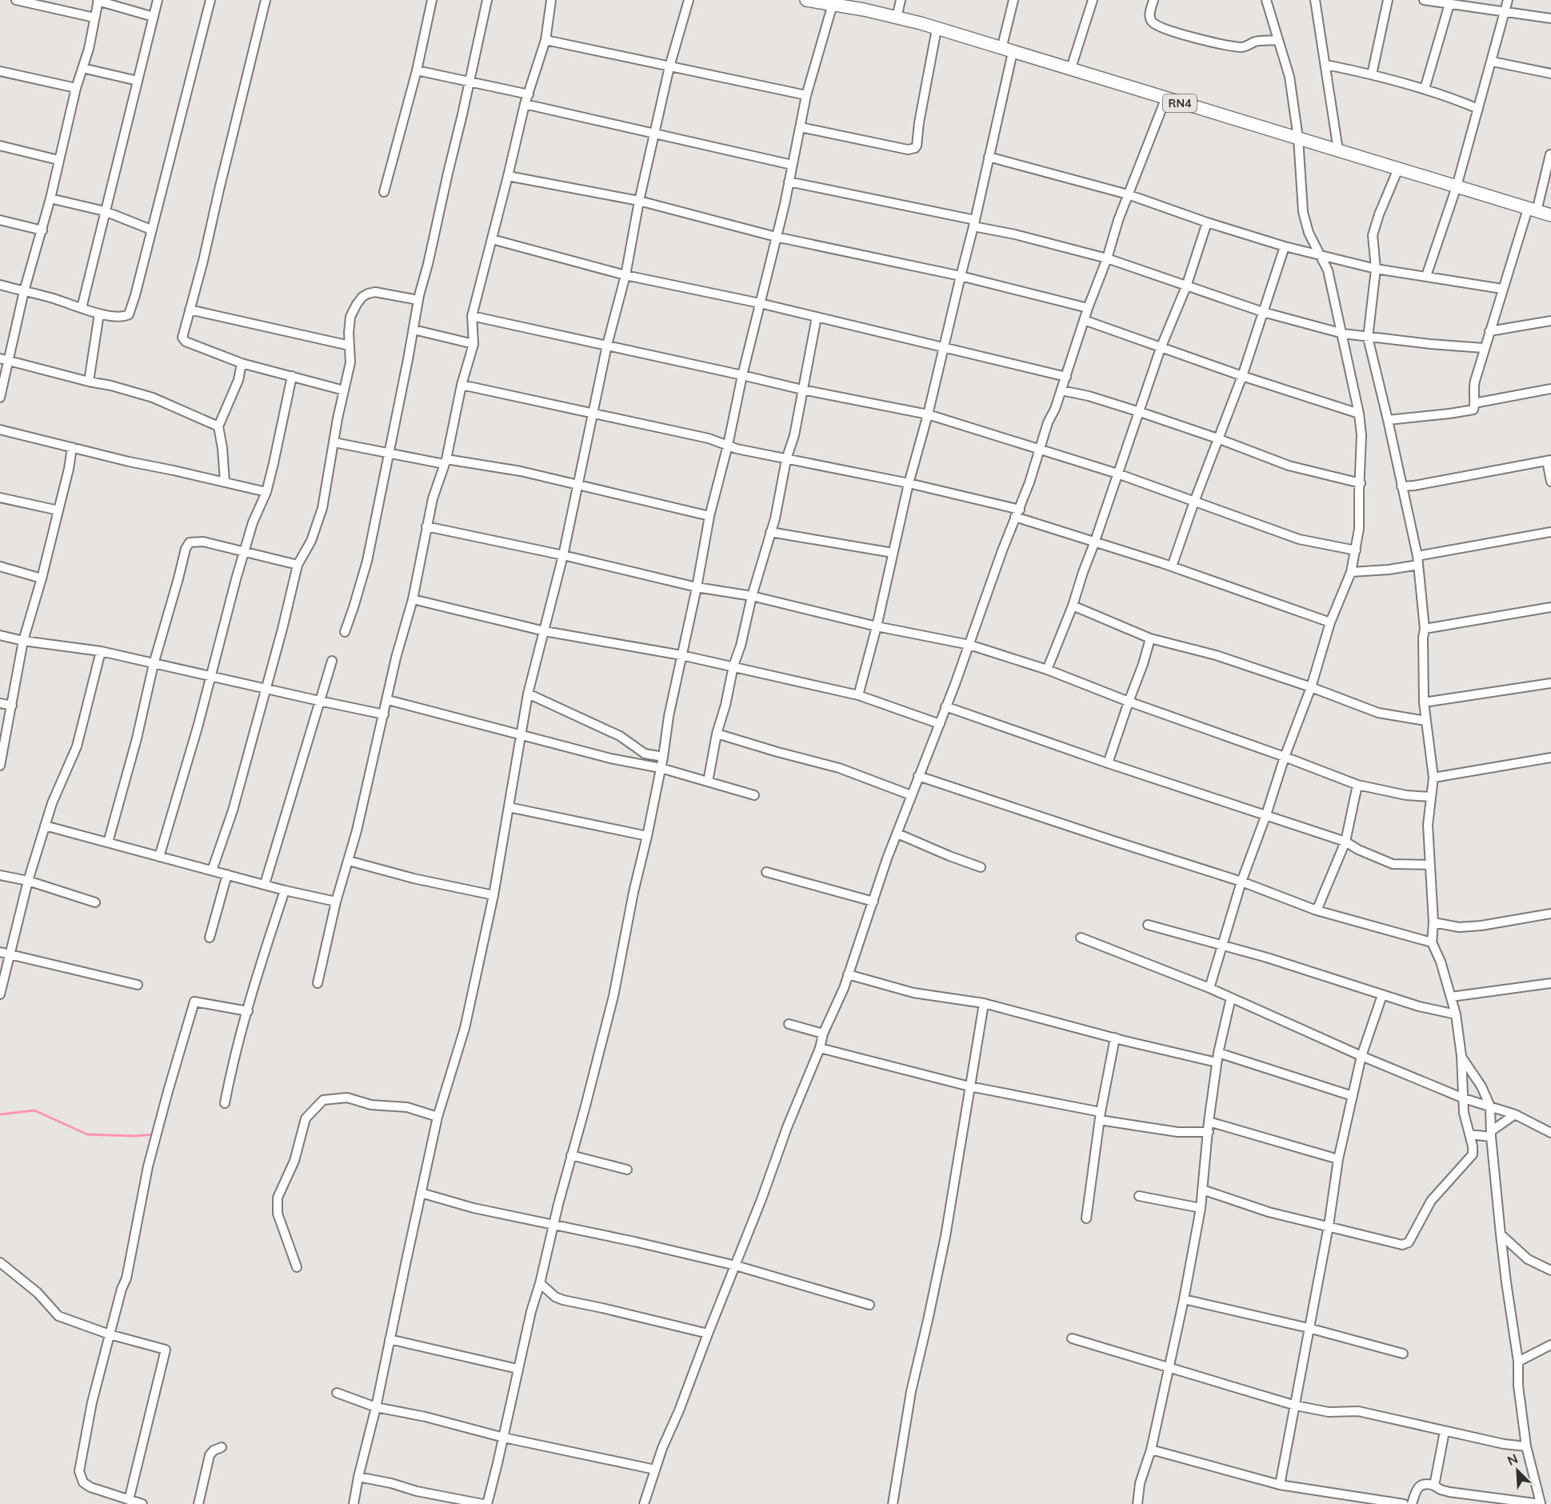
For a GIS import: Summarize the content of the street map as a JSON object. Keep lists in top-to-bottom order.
{
  "streets": {
    "highway": ["RN4"]
  },
  "north": "top left"
}
